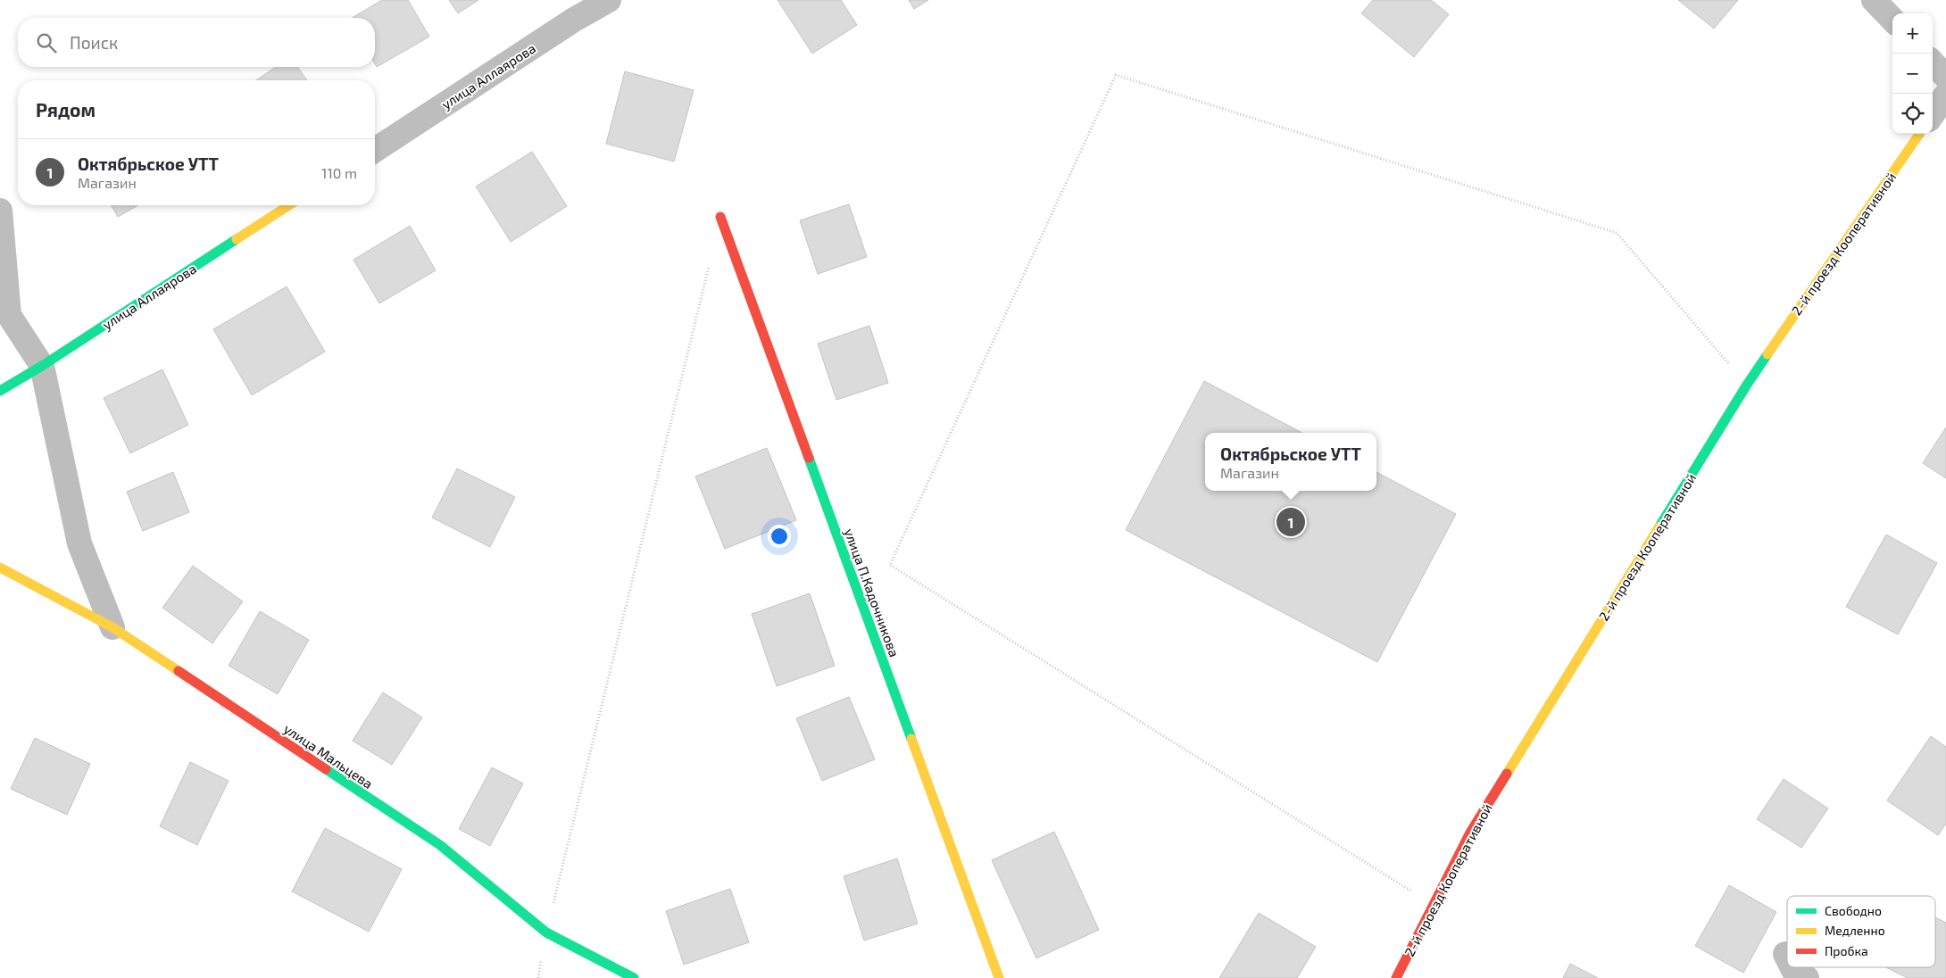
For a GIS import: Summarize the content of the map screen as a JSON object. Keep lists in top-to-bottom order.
{
  "streets": {
    "street": [
      "улица Аллаярова",
      "2-й проезд Кооперативной",
      "улица П.Кадочникова",
      "улица Мальцева"
    ]
  },
  "legend": ["Свободно", "Медленно", "Пробка"],
  "page": {
    "map_buttons": ["+", "−"],
    "search": "Поиск",
    "heading": "Рядом",
    "list": [
      {
        "mark": "1",
        "name": "Октябрьское УТТ",
        "note": "Магазин",
        "value": "110 m"
      }
    ],
    "popup": ["Октябрьское УТТ", "Магазин"],
    "pins": "1"
  }
}
